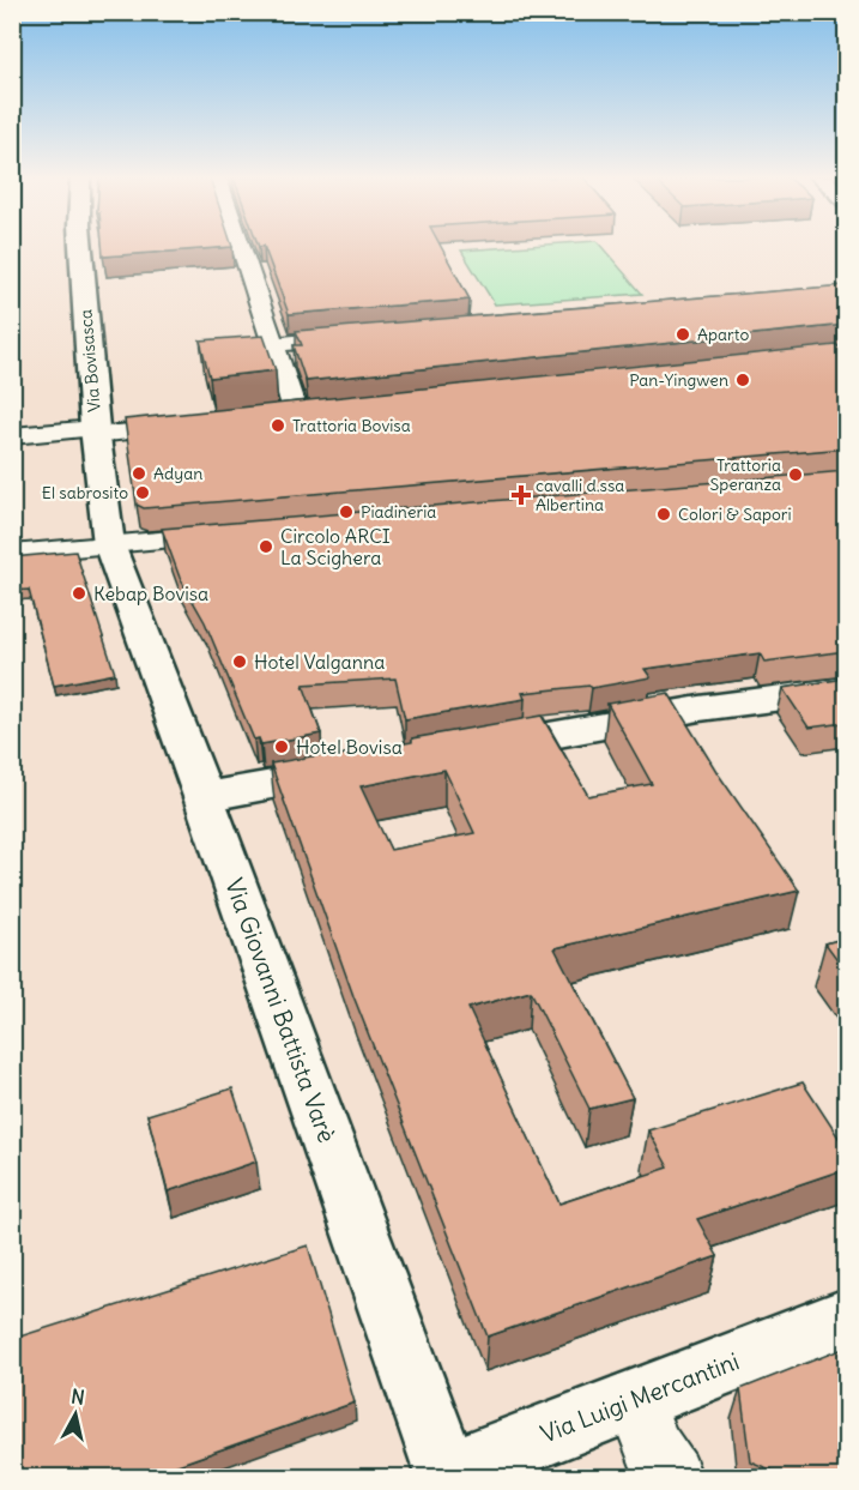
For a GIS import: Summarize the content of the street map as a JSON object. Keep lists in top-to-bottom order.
{
  "streets": {
    "street": ["Via Bovisasca", "Via Giovanni Battista Varè", "Via Luigi Mercantini"]
  },
  "crossings": [
    ["Via Bovisasca", "Via Giovanni Battista Varè"],
    ["Via Giovanni Battista Varè", "Via Luigi Mercantini"]
  ],
  "places": {
    "other": [
      "Aparto",
      "Pan-Yingwen",
      "Trattoria Bovisa",
      "Adyan",
      "Trattoria Speranza",
      "El sabrosito",
      "Piadineria",
      "Colori & Sapori",
      "Circolo ARCI La Scighera",
      "Kebap Bovisa",
      "Hotel Valganna",
      "Hotel Bovisa"
    ],
    "health": ["cavalli d.ssa Albertina"]
  },
  "north": "top"
}
